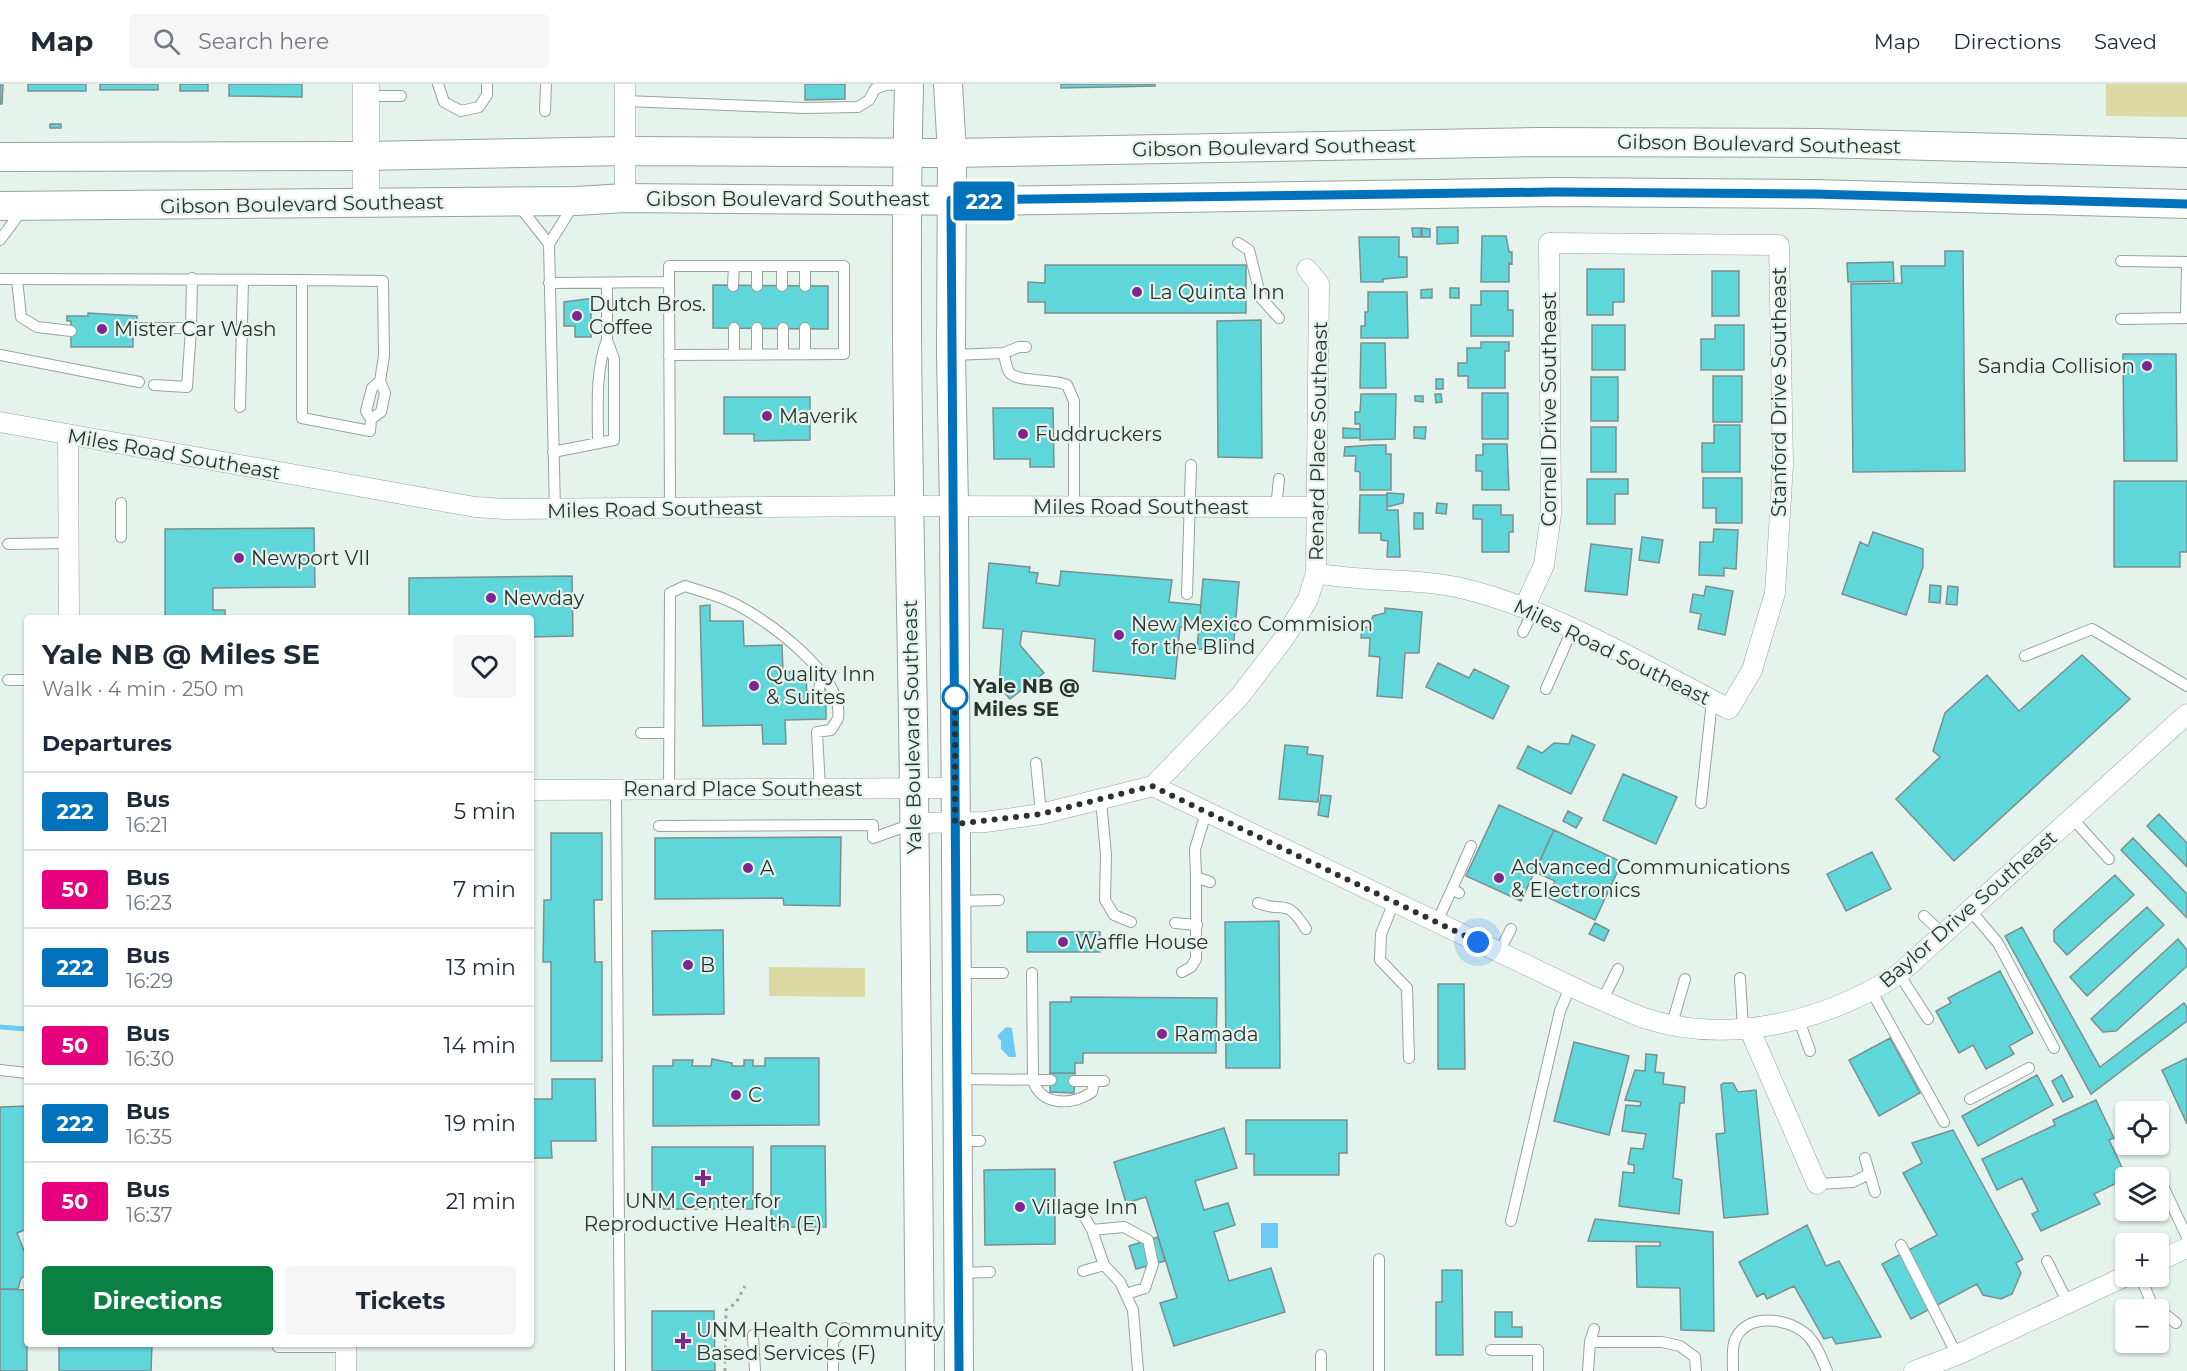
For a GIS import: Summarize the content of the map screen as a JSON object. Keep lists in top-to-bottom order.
{
  "streets": {
    "main road": ["Gibson Boulevard Southeast", "Yale Boulevard Southeast"],
    "street": [
      "Stanford Drive Southeast",
      "Cornell Drive Southeast",
      "Renard Place Southeast",
      "Miles Road Southeast",
      "Baylor Drive Southeast"
    ]
  },
  "crossings": [
    ["Gibson Boulevard Southeast", "Yale Boulevard Southeast"],
    ["Stanford Drive Southeast", "Cornell Drive Southeast"],
    ["Stanford Drive Southeast", "Miles Road Southeast"],
    ["Cornell Drive Southeast", "Miles Road Southeast"],
    ["Renard Place Southeast", "Miles Road Southeast"],
    ["Renard Place Southeast", "Yale Boulevard Southeast"],
    ["Renard Place Southeast", "Baylor Drive Southeast"],
    ["Miles Road Southeast", "Yale Boulevard Southeast"]
  ],
  "places": {
    "other": [
      "La Quinta Inn",
      "Dutch Bros. Coffee",
      "Mister Car Wash",
      "Sandia Collision",
      "Maverik",
      "Fuddruckers",
      "Newport VII",
      "Newday",
      "New Mexico Commision for the Blind",
      "Quality Inn & Suites",
      "Yale NB @ Miles SE",
      "A",
      "Advanced Communications & Electronics",
      "Waffle House",
      "B",
      "Ramada",
      "C",
      "Village Inn"
    ],
    "health": ["UNM Center for Reproductive Health (E)", "UNM Health Community Based Services (F)"]
  },
  "lines": ["bus line 222"],
  "page": {
    "header": "Map",
    "search": "Search here",
    "nav": ["Map", "Directions", "Saved"],
    "on_map": "222",
    "heading": [
      ["Yale NB @ Miles SE", "Walk · 4 min · 250 m"],
      "Departures"
    ],
    "list": [
      {
        "mark": "222",
        "name": "Bus",
        "note": "16:21",
        "value": "5 min"
      },
      {
        "mark": "50",
        "name": "Bus",
        "note": "16:23",
        "value": "7 min"
      },
      {
        "mark": "222",
        "name": "Bus",
        "note": "16:29",
        "value": "13 min"
      },
      {
        "mark": "50",
        "name": "Bus",
        "note": "16:30",
        "value": "14 min"
      },
      {
        "mark": "222",
        "name": "Bus",
        "note": "16:35",
        "value": "19 min"
      },
      {
        "mark": "50",
        "name": "Bus",
        "note": "16:37",
        "value": "21 min"
      }
    ],
    "map_buttons": ["+", "−"],
    "buttons": ["Directions", "Tickets"]
  }
}
